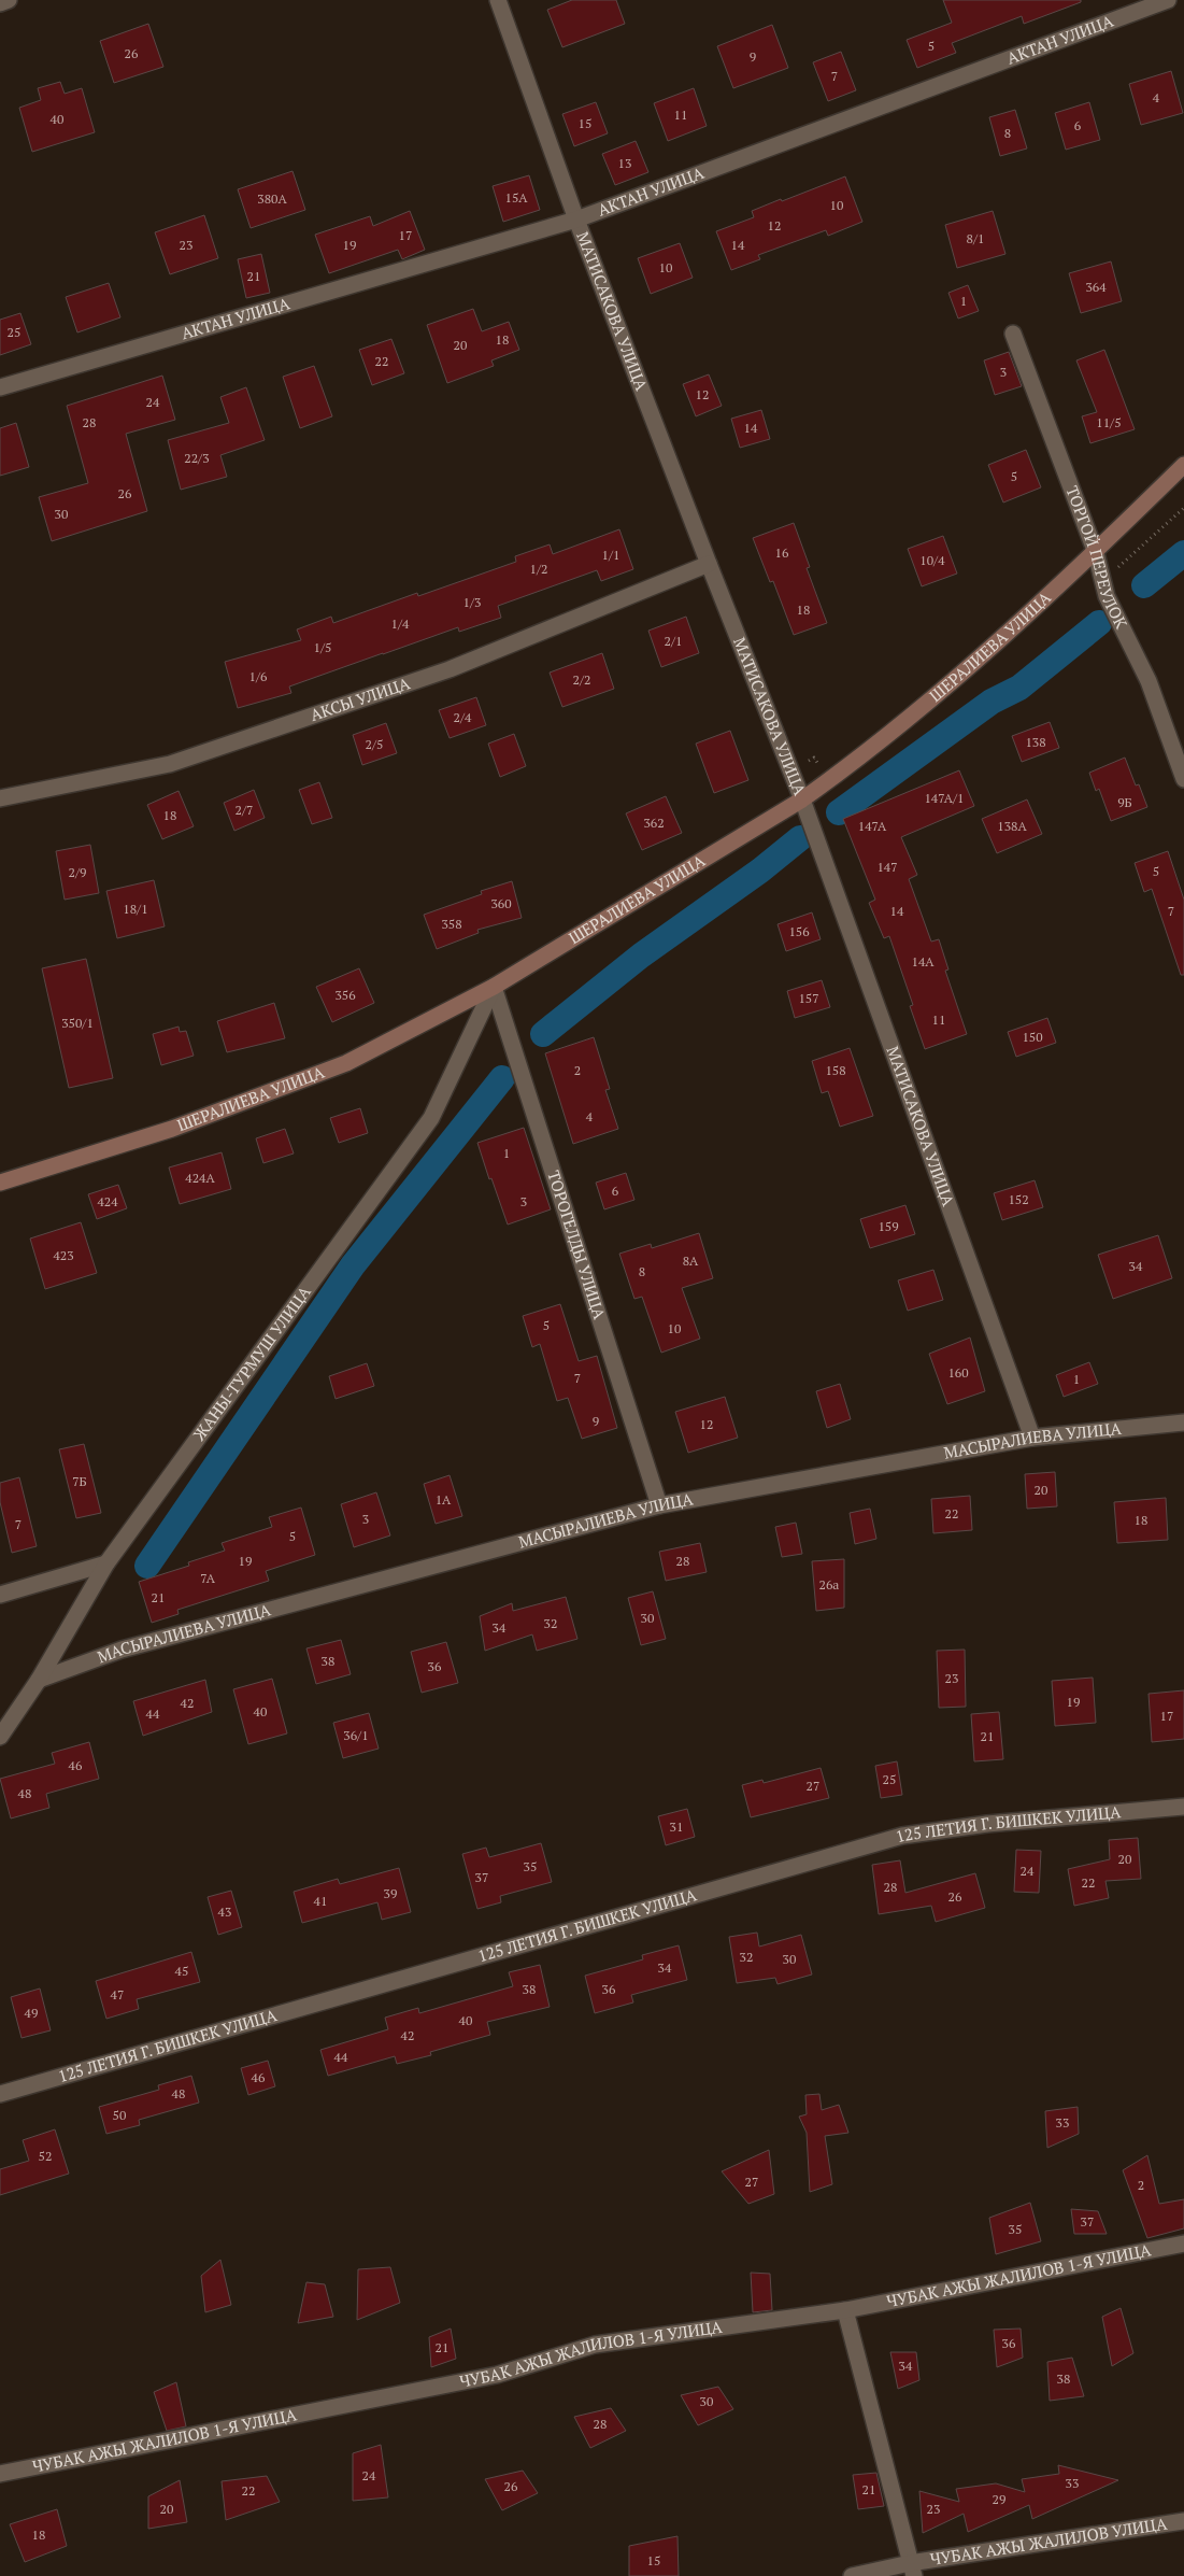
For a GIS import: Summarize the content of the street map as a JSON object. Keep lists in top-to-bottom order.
{
  "streets": {
    "street": [
      "АКТАН УЛИЦА",
      "МАТИСАКОВА УЛИЦА",
      "ТОРГОЙ ПЕРЕУЛОК",
      "ШЕРАЛИЕВА УЛИЦА",
      "АКСЫ УЛИЦА",
      "ТОРОГЕЛДЫ УЛИЦА",
      "ЖАНЫ-ТУРМУШ УЛИЦА",
      "МАСЫРАЛИЕВА УЛИЦА",
      "125 ЛЕТИЯ Г. БИШКЕК УЛИЦА",
      "ЧУБАК АЖЫ ЖАЛИЛОВ 1-Я УЛИЦА",
      "ЧУБАК АЖЫ ЖАЛИЛОВ УЛИЦА"
    ]
  },
  "crossings": [
    ["АКТАН УЛИЦА", "МАТИСАКОВА УЛИЦА"],
    ["МАТИСАКОВА УЛИЦА", "ШЕРАЛИЕВА УЛИЦА"],
    ["МАТИСАКОВА УЛИЦА", "АКСЫ УЛИЦА"],
    ["МАТИСАКОВА УЛИЦА", "МАСЫРАЛИЕВА УЛИЦА"],
    ["ТОРГОЙ ПЕРЕУЛОК", "ШЕРАЛИЕВА УЛИЦА"],
    ["ШЕРАЛИЕВА УЛИЦА", "ТОРОГЕЛДЫ УЛИЦА"],
    ["ШЕРАЛИЕВА УЛИЦА", "ЖАНЫ-ТУРМУШ УЛИЦА"],
    ["ТОРОГЕЛДЫ УЛИЦА", "ЖАНЫ-ТУРМУШ УЛИЦА"],
    ["ТОРОГЕЛДЫ УЛИЦА", "МАСЫРАЛИЕВА УЛИЦА"],
    ["ЖАНЫ-ТУРМУШ УЛИЦА", "МАСЫРАЛИЕВА УЛИЦА"]
  ],
  "house_numbers": [
    "5",
    "26",
    "9",
    "7",
    "4",
    "11",
    "40",
    "15",
    "6",
    "8",
    "13",
    "15А",
    "380А",
    "10",
    "12",
    "17",
    "8/1",
    "23",
    "19",
    "14",
    "10",
    "21",
    "364",
    "1",
    "25",
    "18",
    "20",
    "22",
    "3",
    "12",
    "24",
    "28",
    "11/5",
    "14",
    "22/3",
    "5",
    "26",
    "30",
    "16",
    "1/1",
    "10/4",
    "1/2",
    "1/3",
    "18",
    "1/4",
    "2/1",
    "1/5",
    "1/6",
    "2/2",
    "2/4",
    "138",
    "2/5",
    "147А/1",
    "9Б",
    "2/7",
    "18",
    "362",
    "147А",
    "138А",
    "147",
    "5",
    "2/9",
    "360",
    "18/1",
    "14",
    "7",
    "358",
    "156",
    "14А",
    "356",
    "157",
    "11",
    "350/1",
    "150",
    "2",
    "158",
    "4",
    "1",
    "424А",
    "6",
    "152",
    "424",
    "3",
    "159",
    "423",
    "8А",
    "34",
    "8",
    "5",
    "10",
    "160",
    "7",
    "1",
    "9",
    "12",
    "7Б",
    "20",
    "1А",
    "22",
    "3",
    "18",
    "7",
    "5",
    "19",
    "28",
    "7А",
    "26а",
    "21",
    "30",
    "32",
    "34",
    "38",
    "36",
    "23",
    "19",
    "42",
    "40",
    "44",
    "17",
    "36/1",
    "21",
    "46",
    "25",
    "27",
    "48",
    "31",
    "20",
    "35",
    "24",
    "37",
    "22",
    "28",
    "39",
    "26",
    "41",
    "43",
    "32",
    "30",
    "34",
    "45",
    "38",
    "36",
    "47",
    "49",
    "40",
    "42",
    "44",
    "46",
    "48",
    "50",
    "33",
    "52",
    "27",
    "2",
    "37",
    "35",
    "36",
    "21",
    "34",
    "38",
    "30",
    "28",
    "24",
    "33",
    "26",
    "21",
    "22",
    "29",
    "20",
    "23",
    "18",
    "15"
  ]
}
